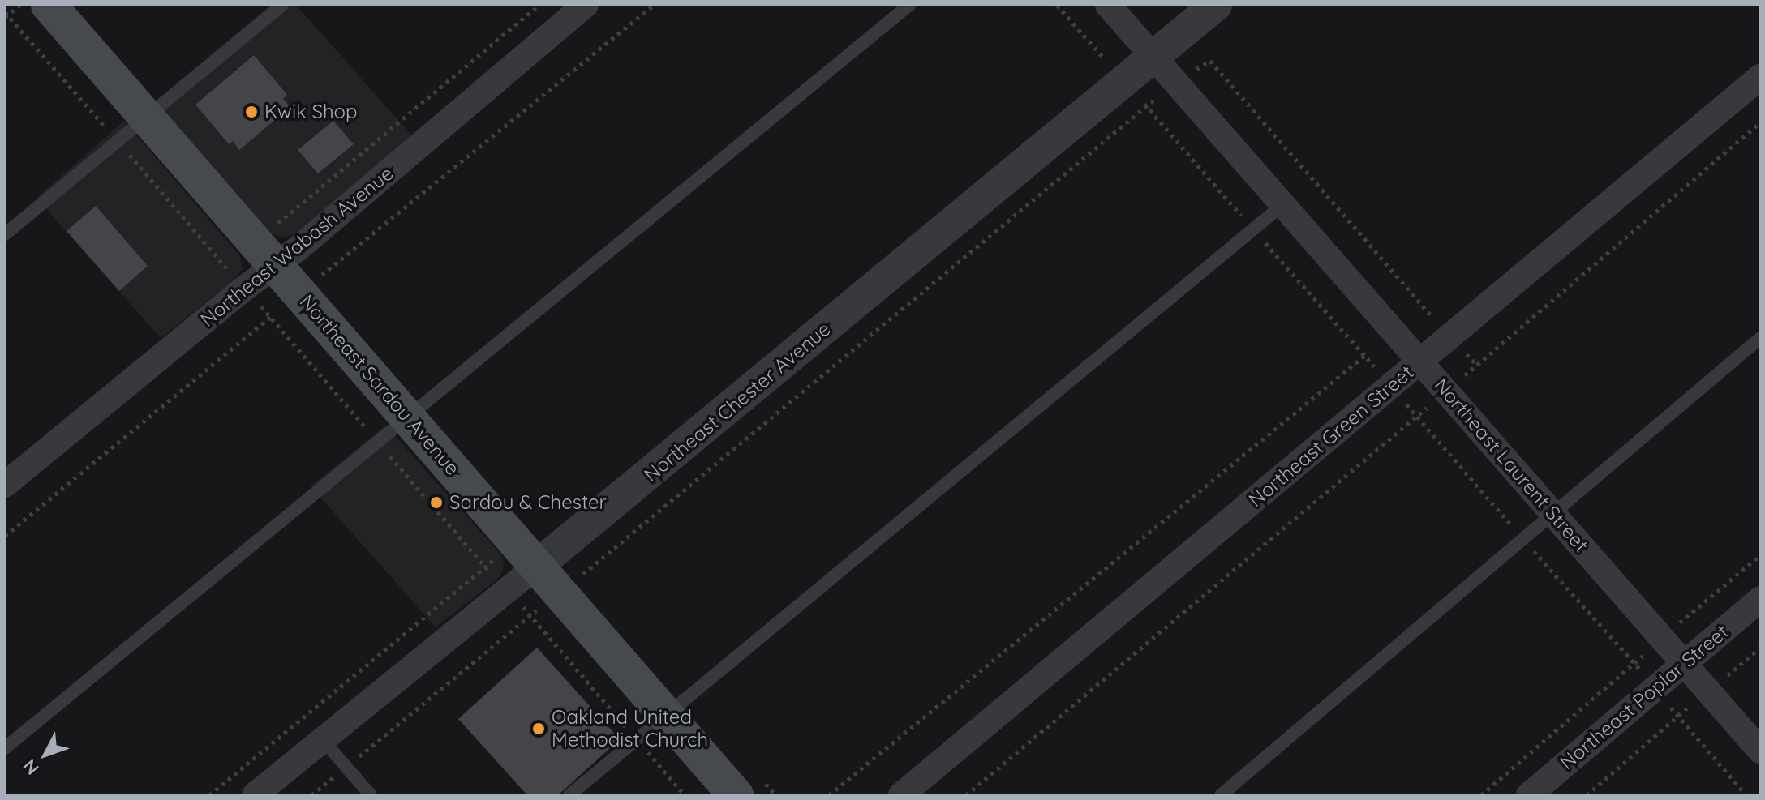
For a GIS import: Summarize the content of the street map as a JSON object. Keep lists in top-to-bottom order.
{
  "streets": {
    "main road": ["Northeast Sardou Avenue"],
    "street": [
      "Northeast Wabash Avenue",
      "Northeast Chester Avenue",
      "Northeast Green Street",
      "Northeast Laurent Street",
      "Northeast Poplar Street"
    ]
  },
  "crossings": [
    ["Northeast Wabash Avenue", "Northeast Sardou Avenue"],
    ["Northeast Sardou Avenue", "Northeast Chester Avenue"],
    ["Northeast Chester Avenue", "Northeast Laurent Street"],
    ["Northeast Green Street", "Northeast Laurent Street"],
    ["Northeast Laurent Street", "Northeast Poplar Street"]
  ],
  "places": ["Kwik Shop", "Sardou & Chester", "Oakland United Methodist Church"],
  "north": "bottom left"
}
